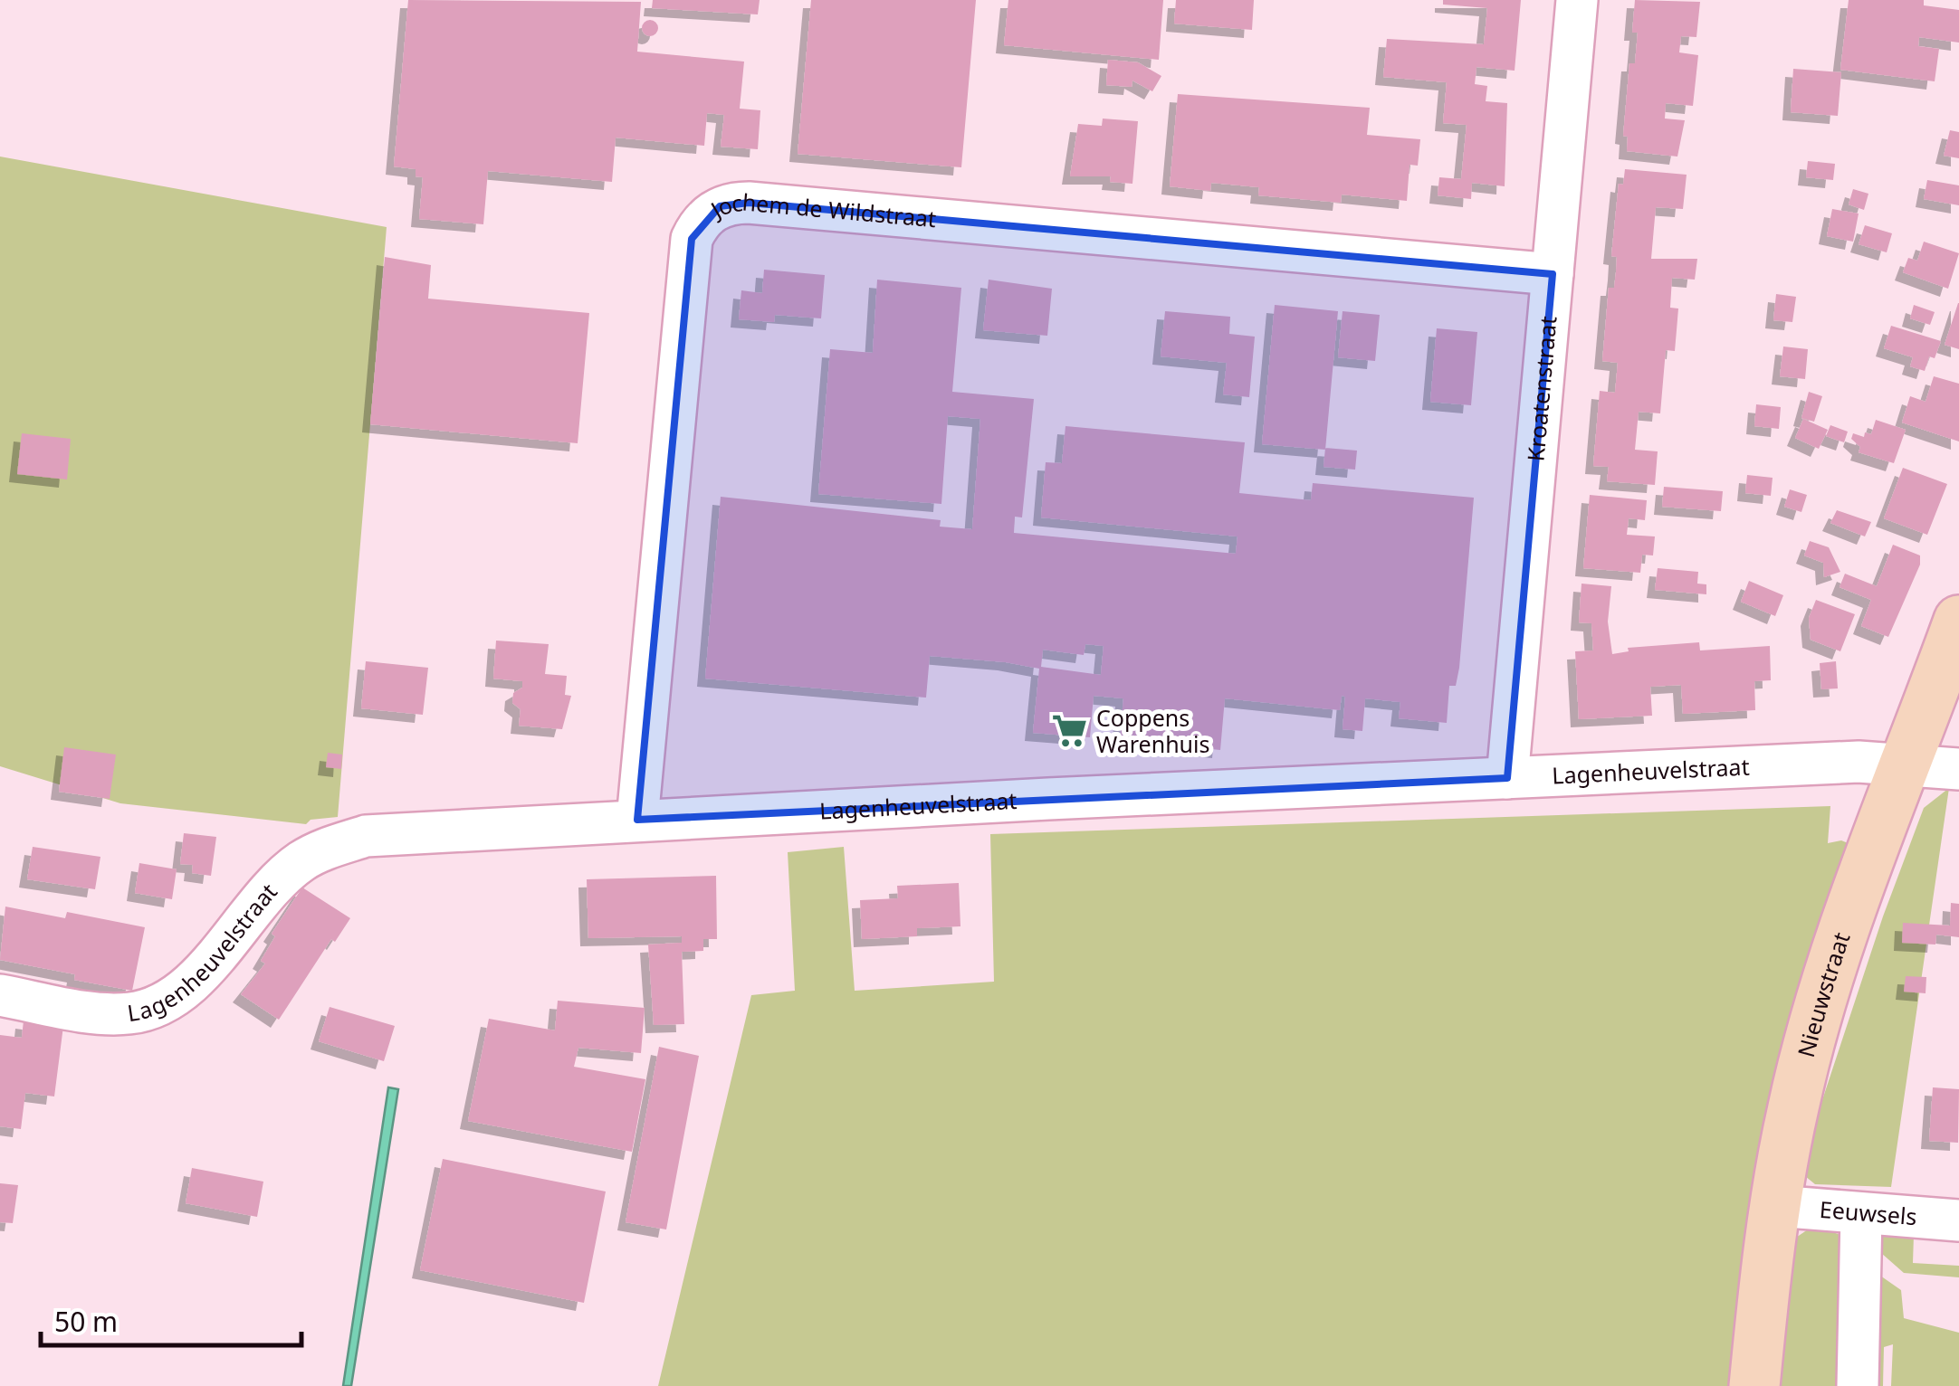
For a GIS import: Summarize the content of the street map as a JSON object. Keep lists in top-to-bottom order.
{
  "streets": {
    "street": [
      "Jochem de Wildstraat",
      "Kroatenstraat",
      "Lagenheuvelstraat",
      "Nieuwstraat",
      "Eeuwsels"
    ]
  },
  "crossings": [
    ["Jochem de Wildstraat", "Kroatenstraat"],
    ["Jochem de Wildstraat", "Lagenheuvelstraat"],
    ["Kroatenstraat", "Lagenheuvelstraat"],
    ["Lagenheuvelstraat", "Nieuwstraat"],
    ["Nieuwstraat", "Eeuwsels"]
  ],
  "places": {
    "supermarket": ["Coppens Warenhuis"]
  },
  "scale_bar": "50 m"
}
